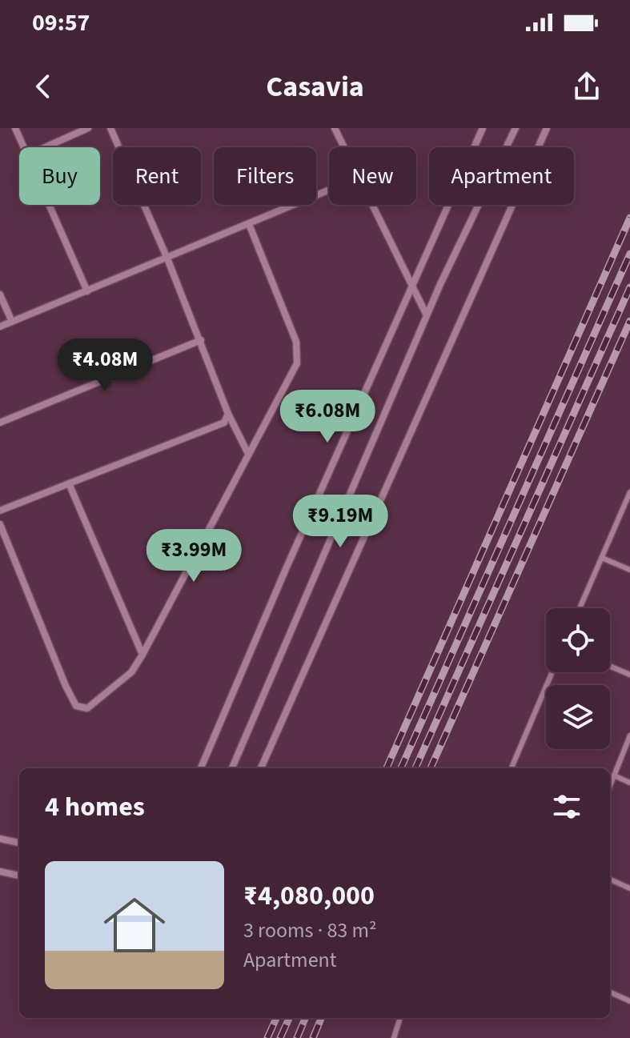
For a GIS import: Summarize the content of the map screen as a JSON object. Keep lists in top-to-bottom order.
{
  "page": {
    "status": "09:57",
    "header": "Casavia",
    "chip": [
      "Buy",
      "Rent",
      "Filters",
      "New",
      "Apartment"
    ],
    "price": [
      "₹4.08M",
      "₹6.08M",
      "₹9.19M",
      "₹3.99M"
    ],
    "heading": "4 homes",
    "list": [
      {
        "name": "₹4,080,000",
        "note": "3 rooms · 83 m² · Apartment"
      }
    ]
  }
}
